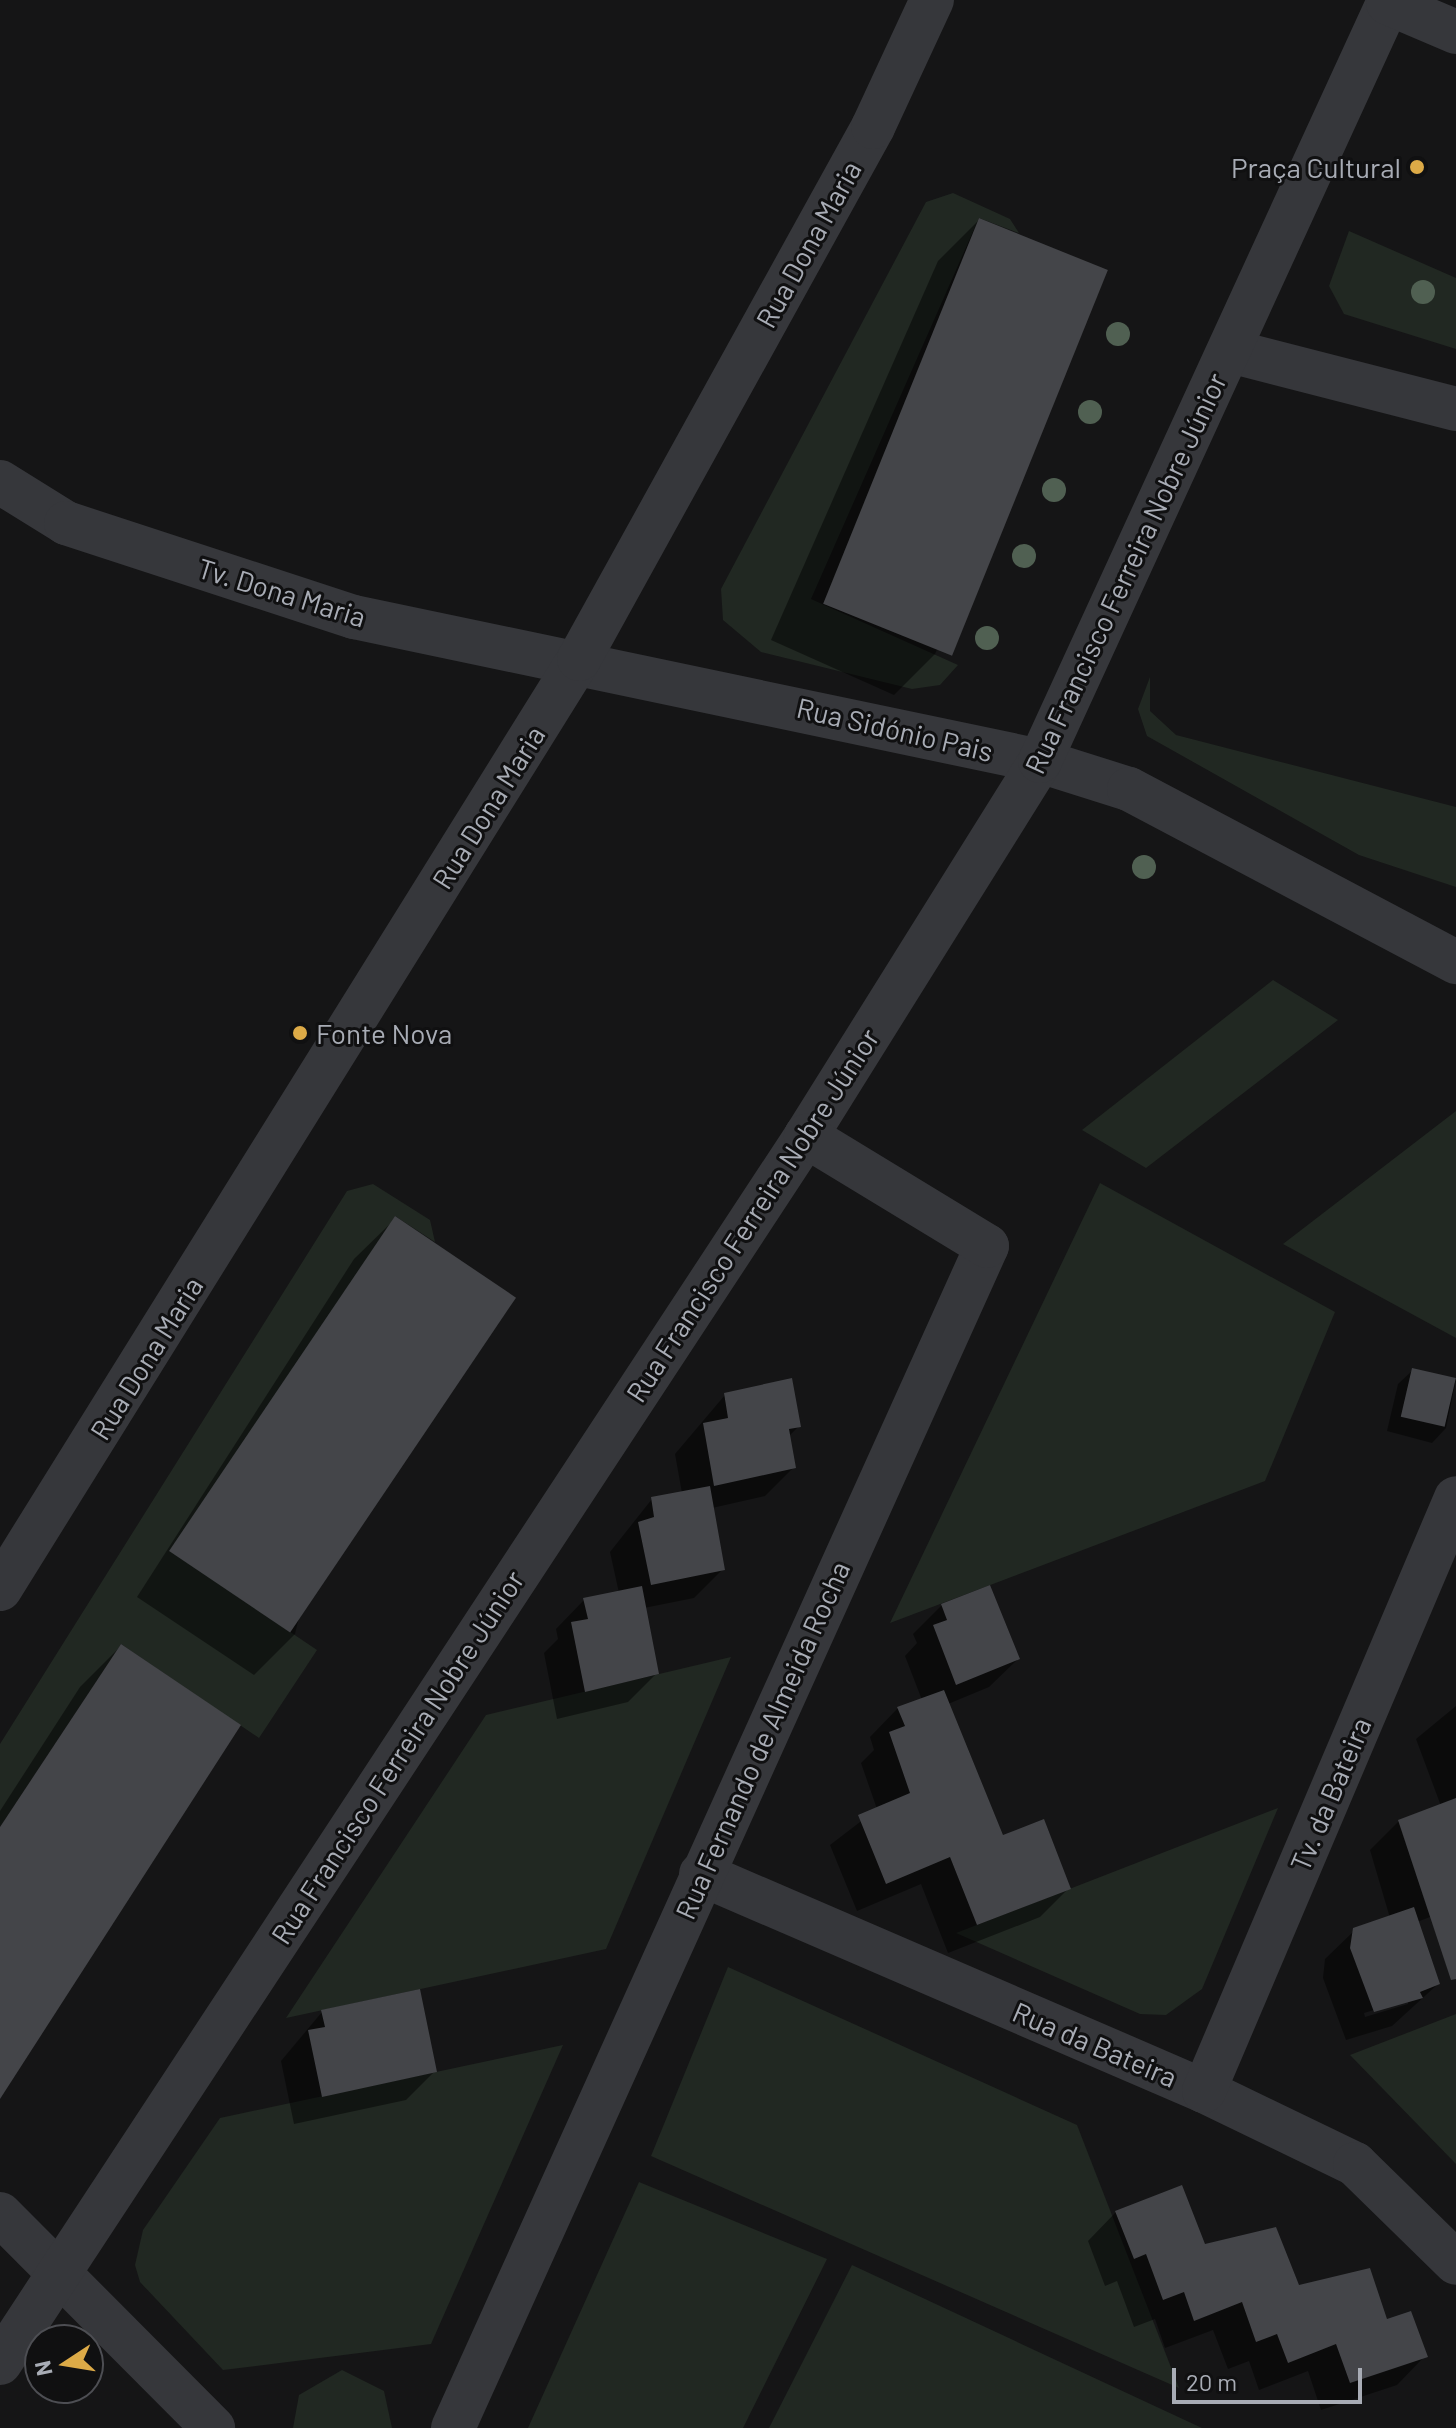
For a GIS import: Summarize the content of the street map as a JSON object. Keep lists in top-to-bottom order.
{
  "streets": {
    "street": [
      "Rua Dona Maria",
      "Rua Francisco Ferreira Nobre Júnior",
      "Tv. Dona Maria",
      "Rua Sidónio Pais",
      "Rua Fernando de Almeida Rocha",
      "Tv. da Bateira",
      "Rua da Bateira"
    ]
  },
  "crossings": [
    ["Rua Dona Maria", "Tv. Dona Maria"],
    ["Rua Dona Maria", "Rua Sidónio Pais"],
    ["Rua Francisco Ferreira Nobre Júnior", "Rua Sidónio Pais"],
    ["Rua Francisco Ferreira Nobre Júnior", "Rua Fernando de Almeida Rocha"],
    ["Tv. Dona Maria", "Rua Sidónio Pais"],
    ["Rua Fernando de Almeida Rocha", "Rua da Bateira"],
    ["Tv. da Bateira", "Rua da Bateira"]
  ],
  "places": ["Praça Cultural", "Fonte Nova"],
  "scale_bar": "20 m",
  "north": "left"
}
